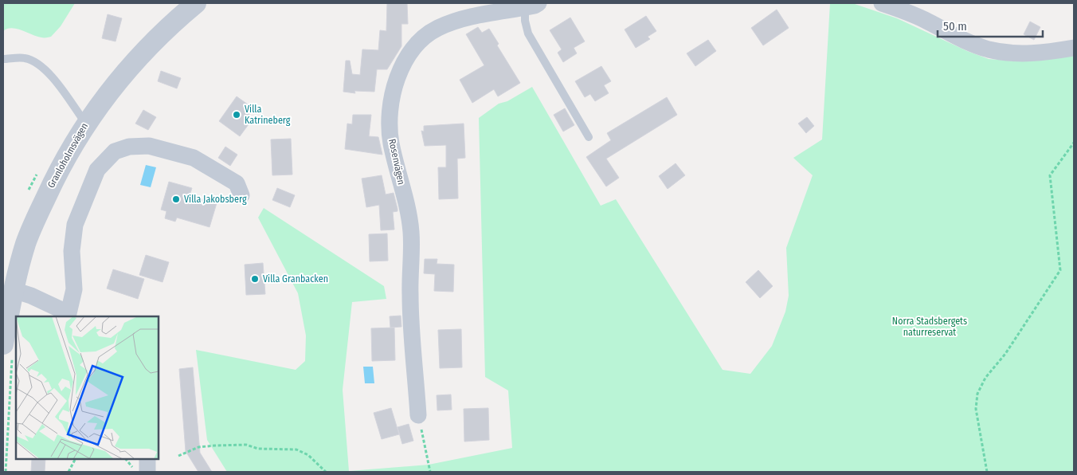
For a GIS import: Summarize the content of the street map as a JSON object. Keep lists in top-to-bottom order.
{
  "streets": {
    "street": ["Granloholmsvägen", "Rosenvägen"]
  },
  "parks": ["Norra Stadsbergets naturreservat"],
  "places": ["Villa Katrineberg", "Villa Jakobsberg", "Villa Granbacken"],
  "scale_bar": "50 m"
}
